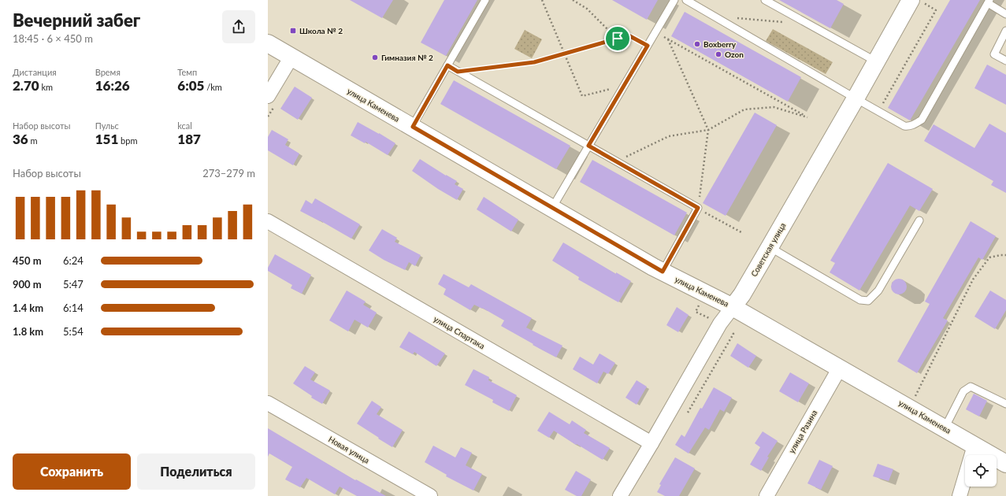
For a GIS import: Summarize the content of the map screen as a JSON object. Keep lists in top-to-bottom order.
{
  "streets": {
    "main road": ["улица Каменева", "Советская улица"],
    "street": ["улица Спартака", "улица Разина", "Новая улица"]
  },
  "crossings": [
    ["улица Каменева", "Советская улица"],
    ["улица Каменева", "улица Разина"],
    ["Советская улица", "улица Спартака"]
  ],
  "places": {
    "transit": ["Школа № 2"],
    "other": ["Boxberry", "Ozon", "Гимназия № 2"]
  },
  "page": {
    "heading": ["Вечерний забег", "18:45 · 6 × 450 m"],
    "stats": [
      ["Дистанция", "2.70 km"],
      ["Время", "16:26"],
      ["Темп", "6:05 /km"],
      ["Набор высоты", "36 m"],
      ["Пульс", "151 bpm"],
      ["kcal", "187"]
    ],
    "chart": ["Набор высоты", "273–279 m"],
    "list": [
      {
        "name": "450 m",
        "note": "6:24"
      },
      {
        "name": "900 m",
        "note": "5:47"
      },
      {
        "name": "1.4 km",
        "note": "6:14"
      },
      {
        "name": "1.8 km",
        "note": "5:54"
      }
    ],
    "buttons": ["Сохранить", "Поделиться"]
  }
}
